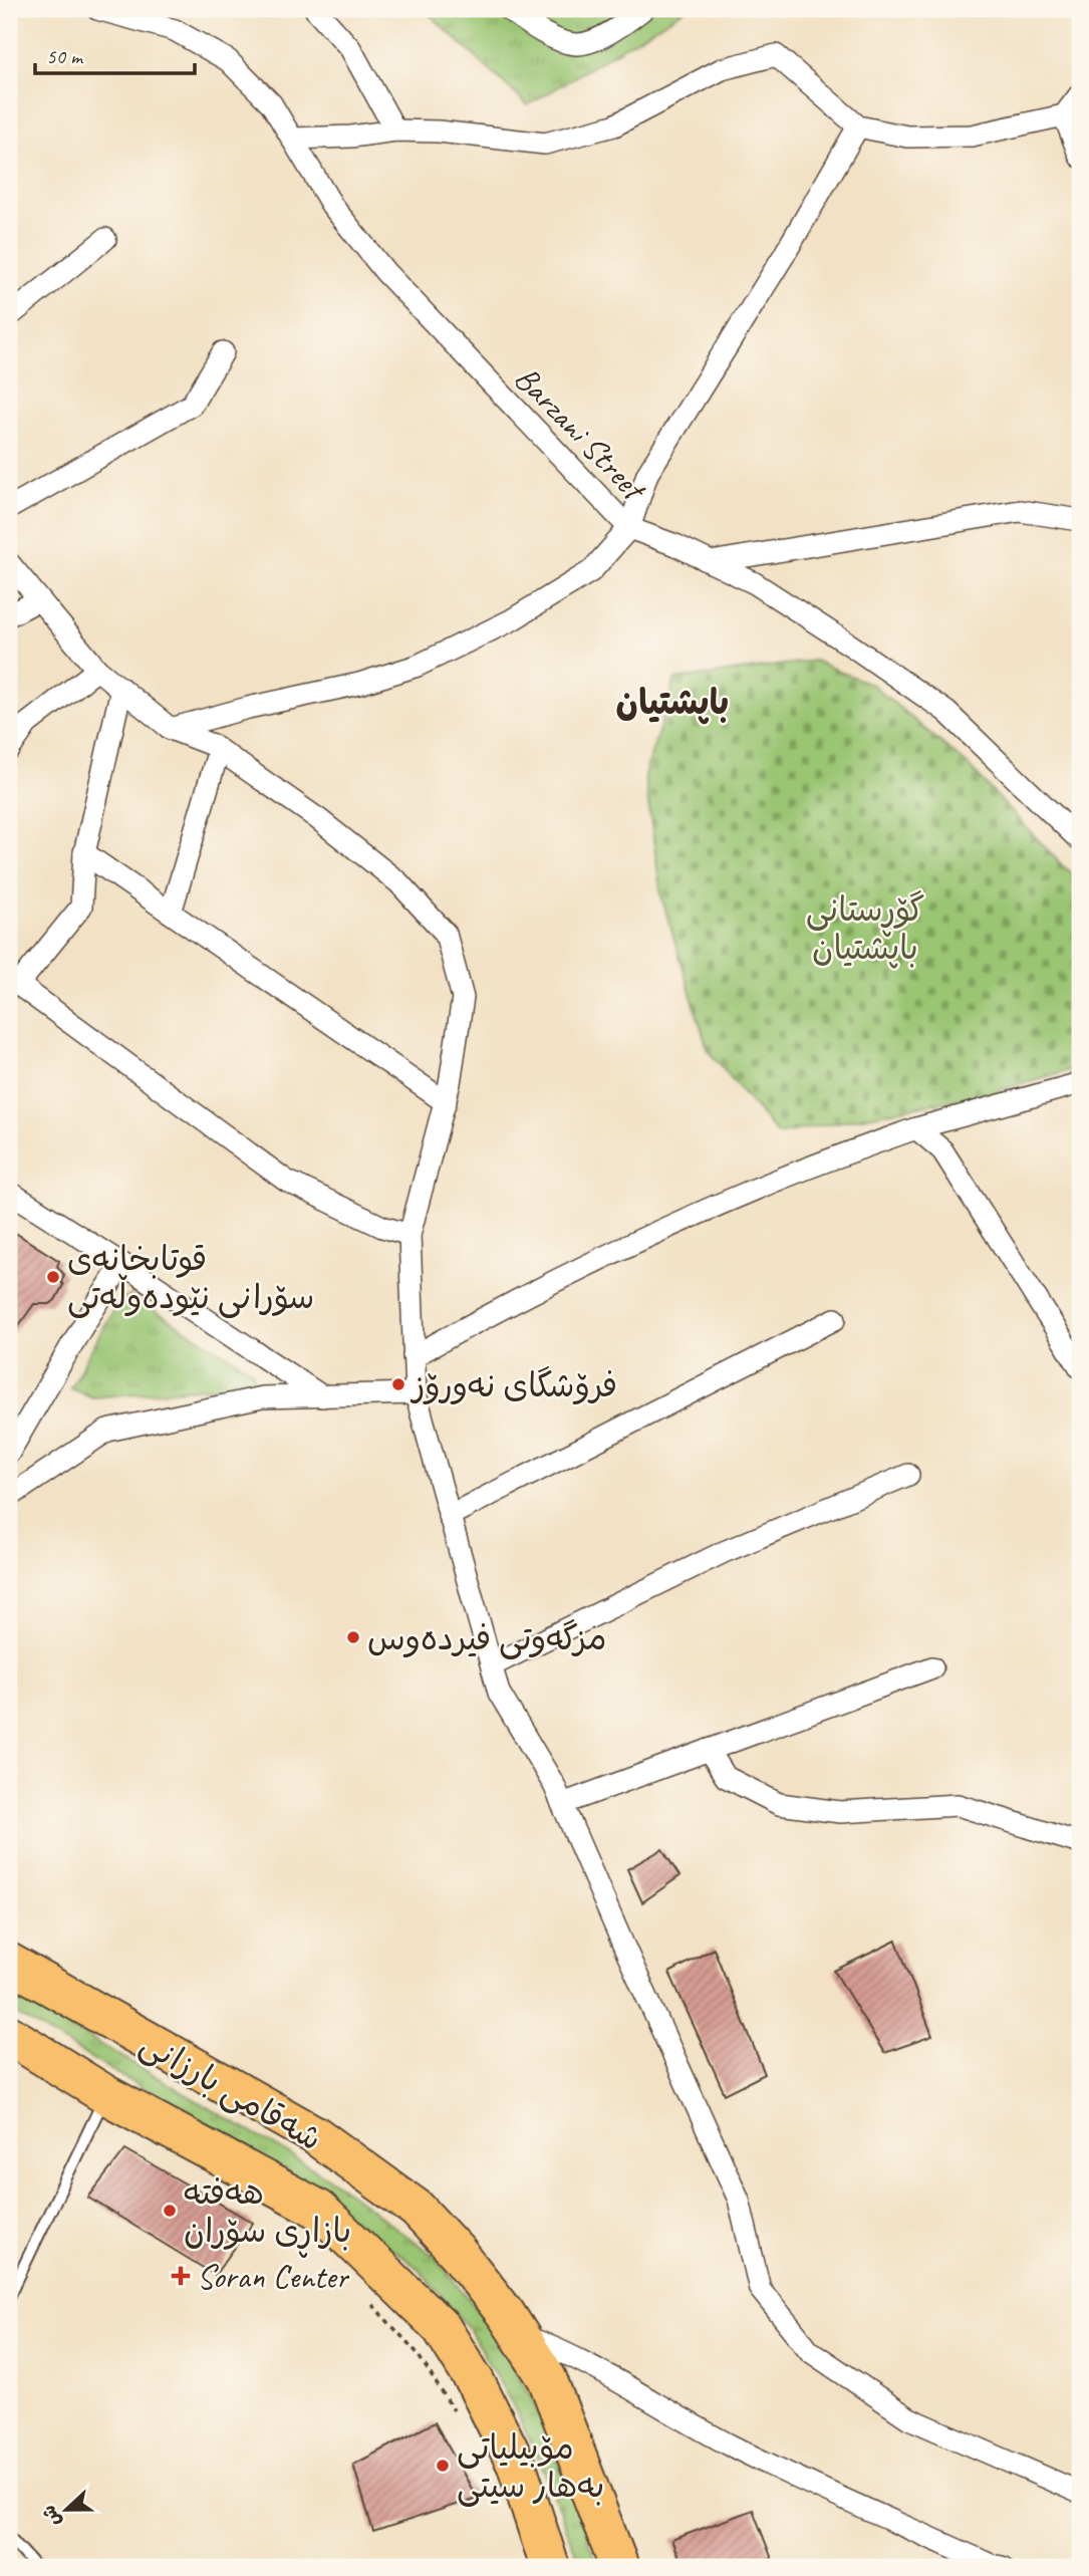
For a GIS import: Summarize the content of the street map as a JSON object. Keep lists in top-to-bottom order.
{
  "streets": {
    "highway": ["شەقامی بارزانی"],
    "street": ["Barzani Street"]
  },
  "districts": ["باپشتیان"],
  "parks": ["گۆڕستانی باپشتیان"],
  "places": {
    "other": [
      "قوتابخانەی سۆرانی نێودەوڵەتی",
      "فرۆشگای نەورۆز",
      "مزگەوتی فیردەوس",
      "هەفتە بازاڕی سۆران",
      "مۆبیلیاتی بەهار سیتی"
    ],
    "health": ["Soran Center"]
  },
  "scale_bar": "50 m",
  "north": "left"
}
